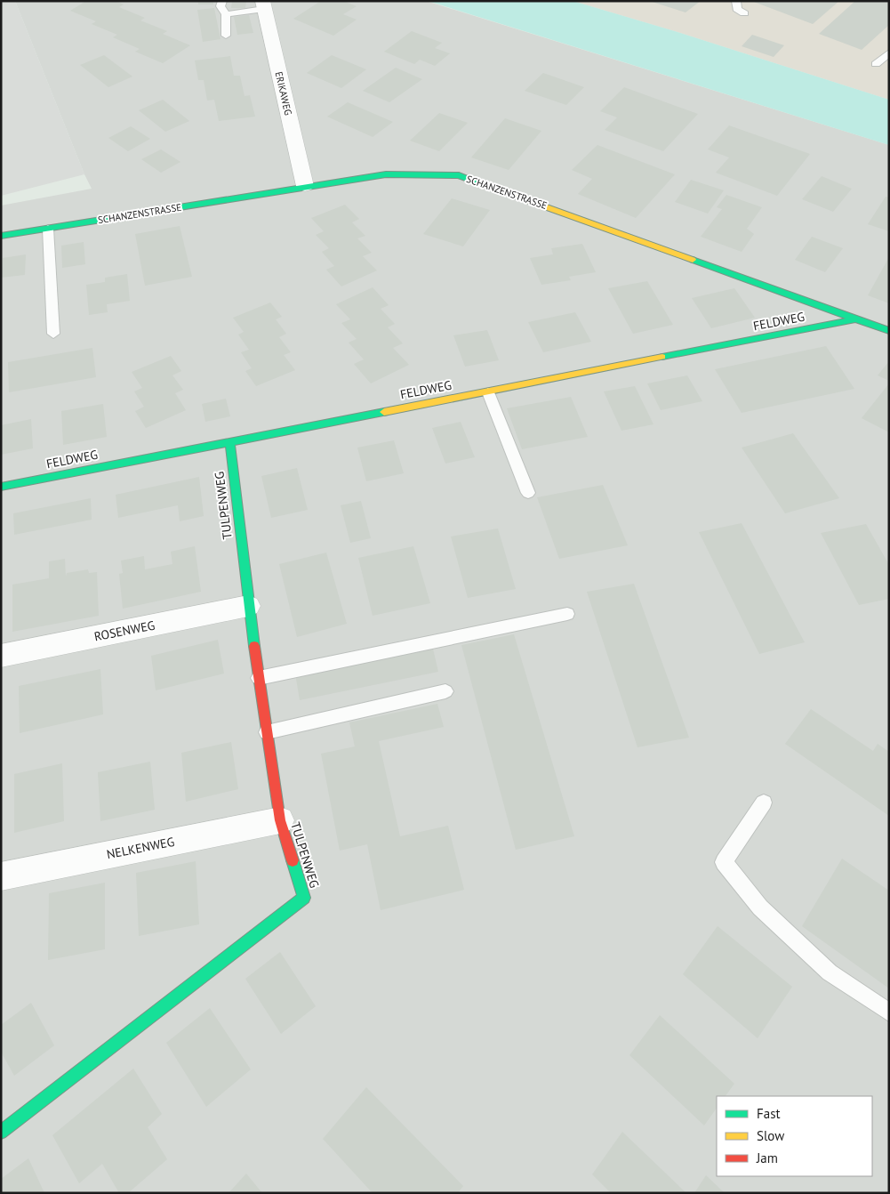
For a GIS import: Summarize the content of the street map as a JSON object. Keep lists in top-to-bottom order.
{
  "streets": {
    "street": [
      "ERIKAWEG",
      "SCHANZENSTRASSE",
      "FELDWEG",
      "TULPENWEG",
      "ROSENWEG",
      "NELKENWEG"
    ]
  },
  "crossings": [
    ["ERIKAWEG", "SCHANZENSTRASSE"],
    ["SCHANZENSTRASSE", "FELDWEG"],
    ["FELDWEG", "TULPENWEG"],
    ["TULPENWEG", "ROSENWEG"],
    ["TULPENWEG", "NELKENWEG"]
  ],
  "legend": ["Fast", "Slow", "Jam"]
}
